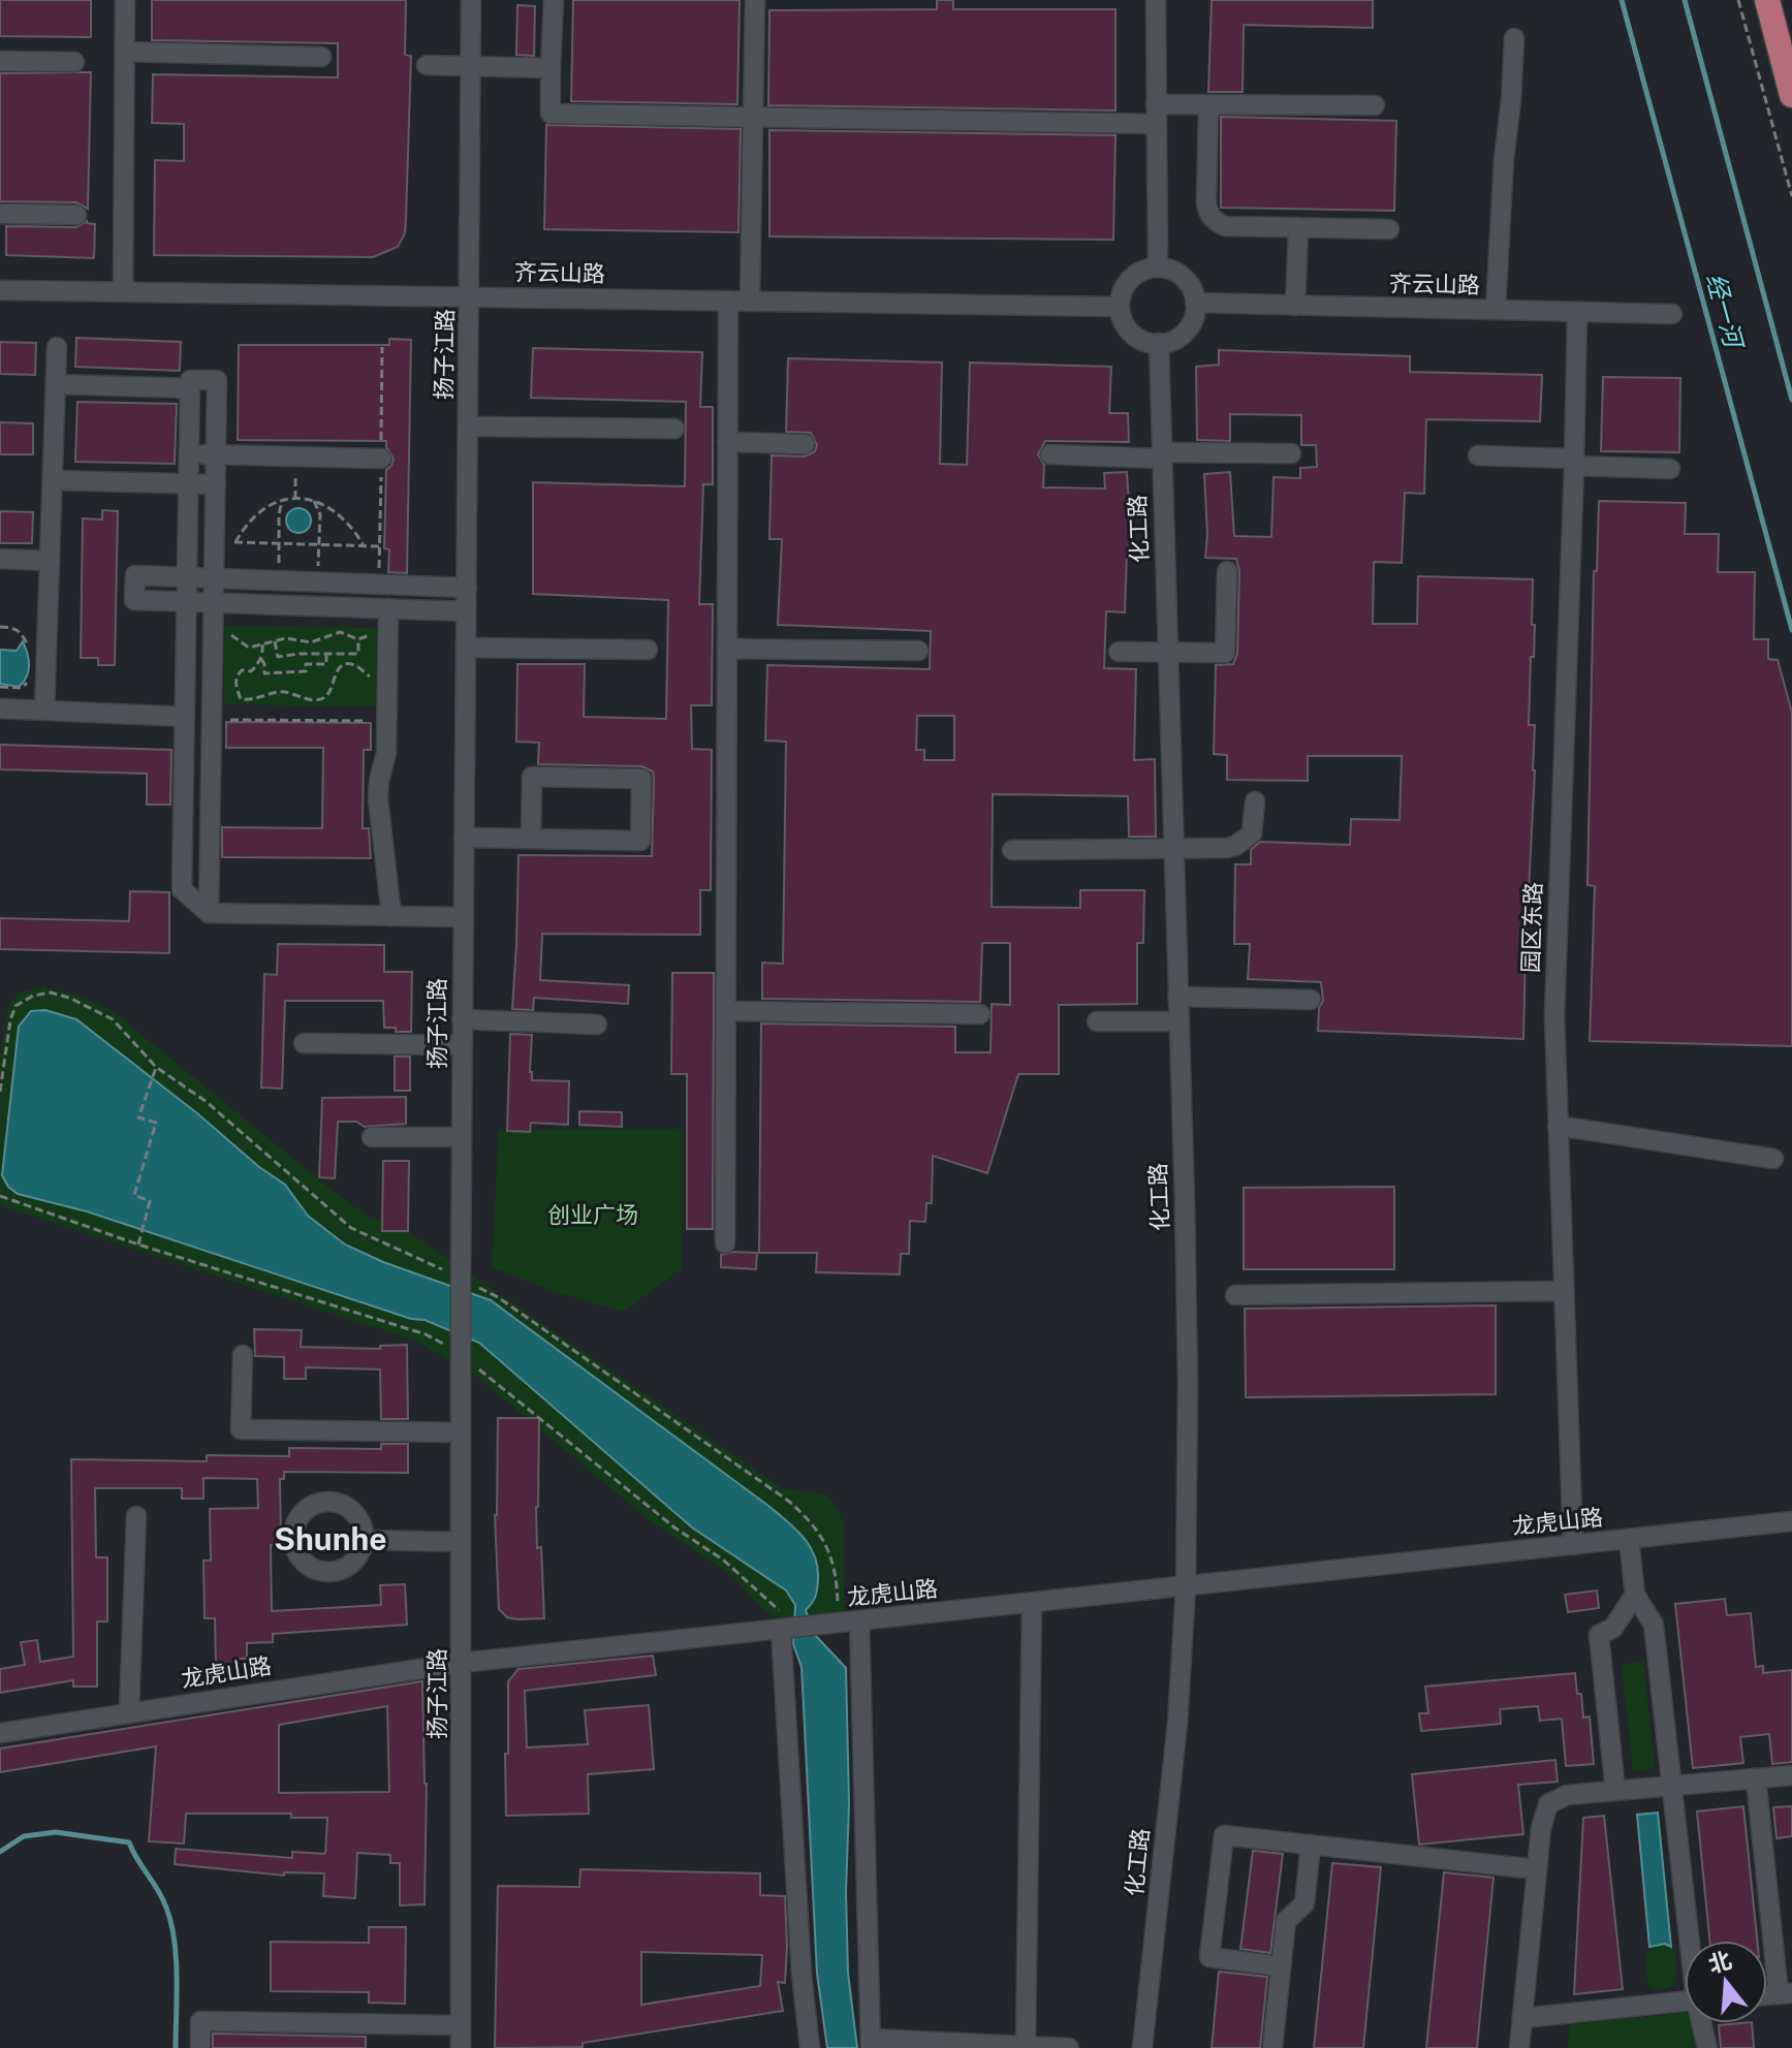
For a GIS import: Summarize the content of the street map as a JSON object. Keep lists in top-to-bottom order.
{
  "streets": {
    "street": [
      "齐云山路",
      "扬子江路",
      "化工路",
      "园区东路",
      "龙虎山路"
    ]
  },
  "crossings": [
    ["齐云山路", "扬子江路"],
    ["齐云山路", "化工路"],
    ["齐云山路", "园区东路"],
    ["扬子江路", "龙虎山路"],
    ["化工路", "龙虎山路"],
    ["园区东路", "龙虎山路"]
  ],
  "districts": ["Shunhe"],
  "water": ["经一河"],
  "parks": ["创业广场"],
  "north": "top"
}
